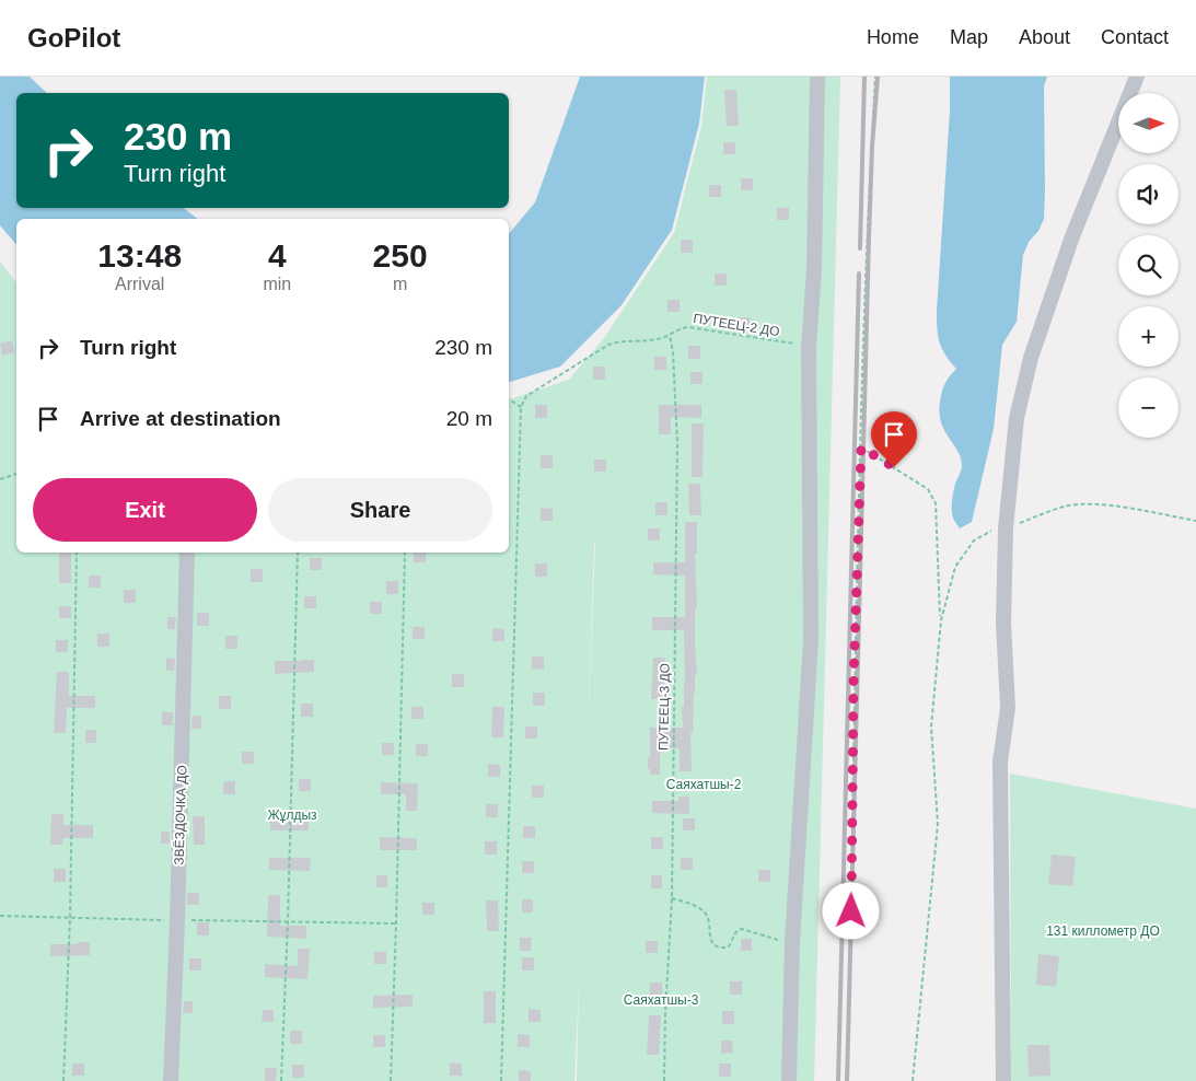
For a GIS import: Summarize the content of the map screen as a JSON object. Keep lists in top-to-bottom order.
{
  "streets": {
    "street": ["ЗВЁЗДОЧКА ДО"],
    "path": ["ПУТЕЕЦ-2 ДО", "ПУТЕЕЦ-3 ДО"]
  },
  "crossings": [
    ["ПУТЕЕЦ-2 ДО", "ПУТЕЕЦ-3 ДО"]
  ],
  "parks": [
    "Саяхатшы-2",
    "Жұлдыз",
    "131 киллометр ДО",
    "Саяхатшы-3"
  ],
  "north": "right",
  "page": {
    "header": "GoPilot",
    "nav": [
      "Home",
      "Map",
      "About",
      "Contact"
    ],
    "map_buttons": ["+", "−"],
    "turn": ["230 m", "Turn right"],
    "eta": [
      "13:48",
      "Arrival",
      "4",
      "min",
      "250",
      "m"
    ],
    "list": [
      {
        "name": "Turn right",
        "value": "230 m"
      },
      {
        "name": "Arrive at destination",
        "value": "20 m"
      }
    ],
    "buttons": ["Exit", "Share"]
  }
}
